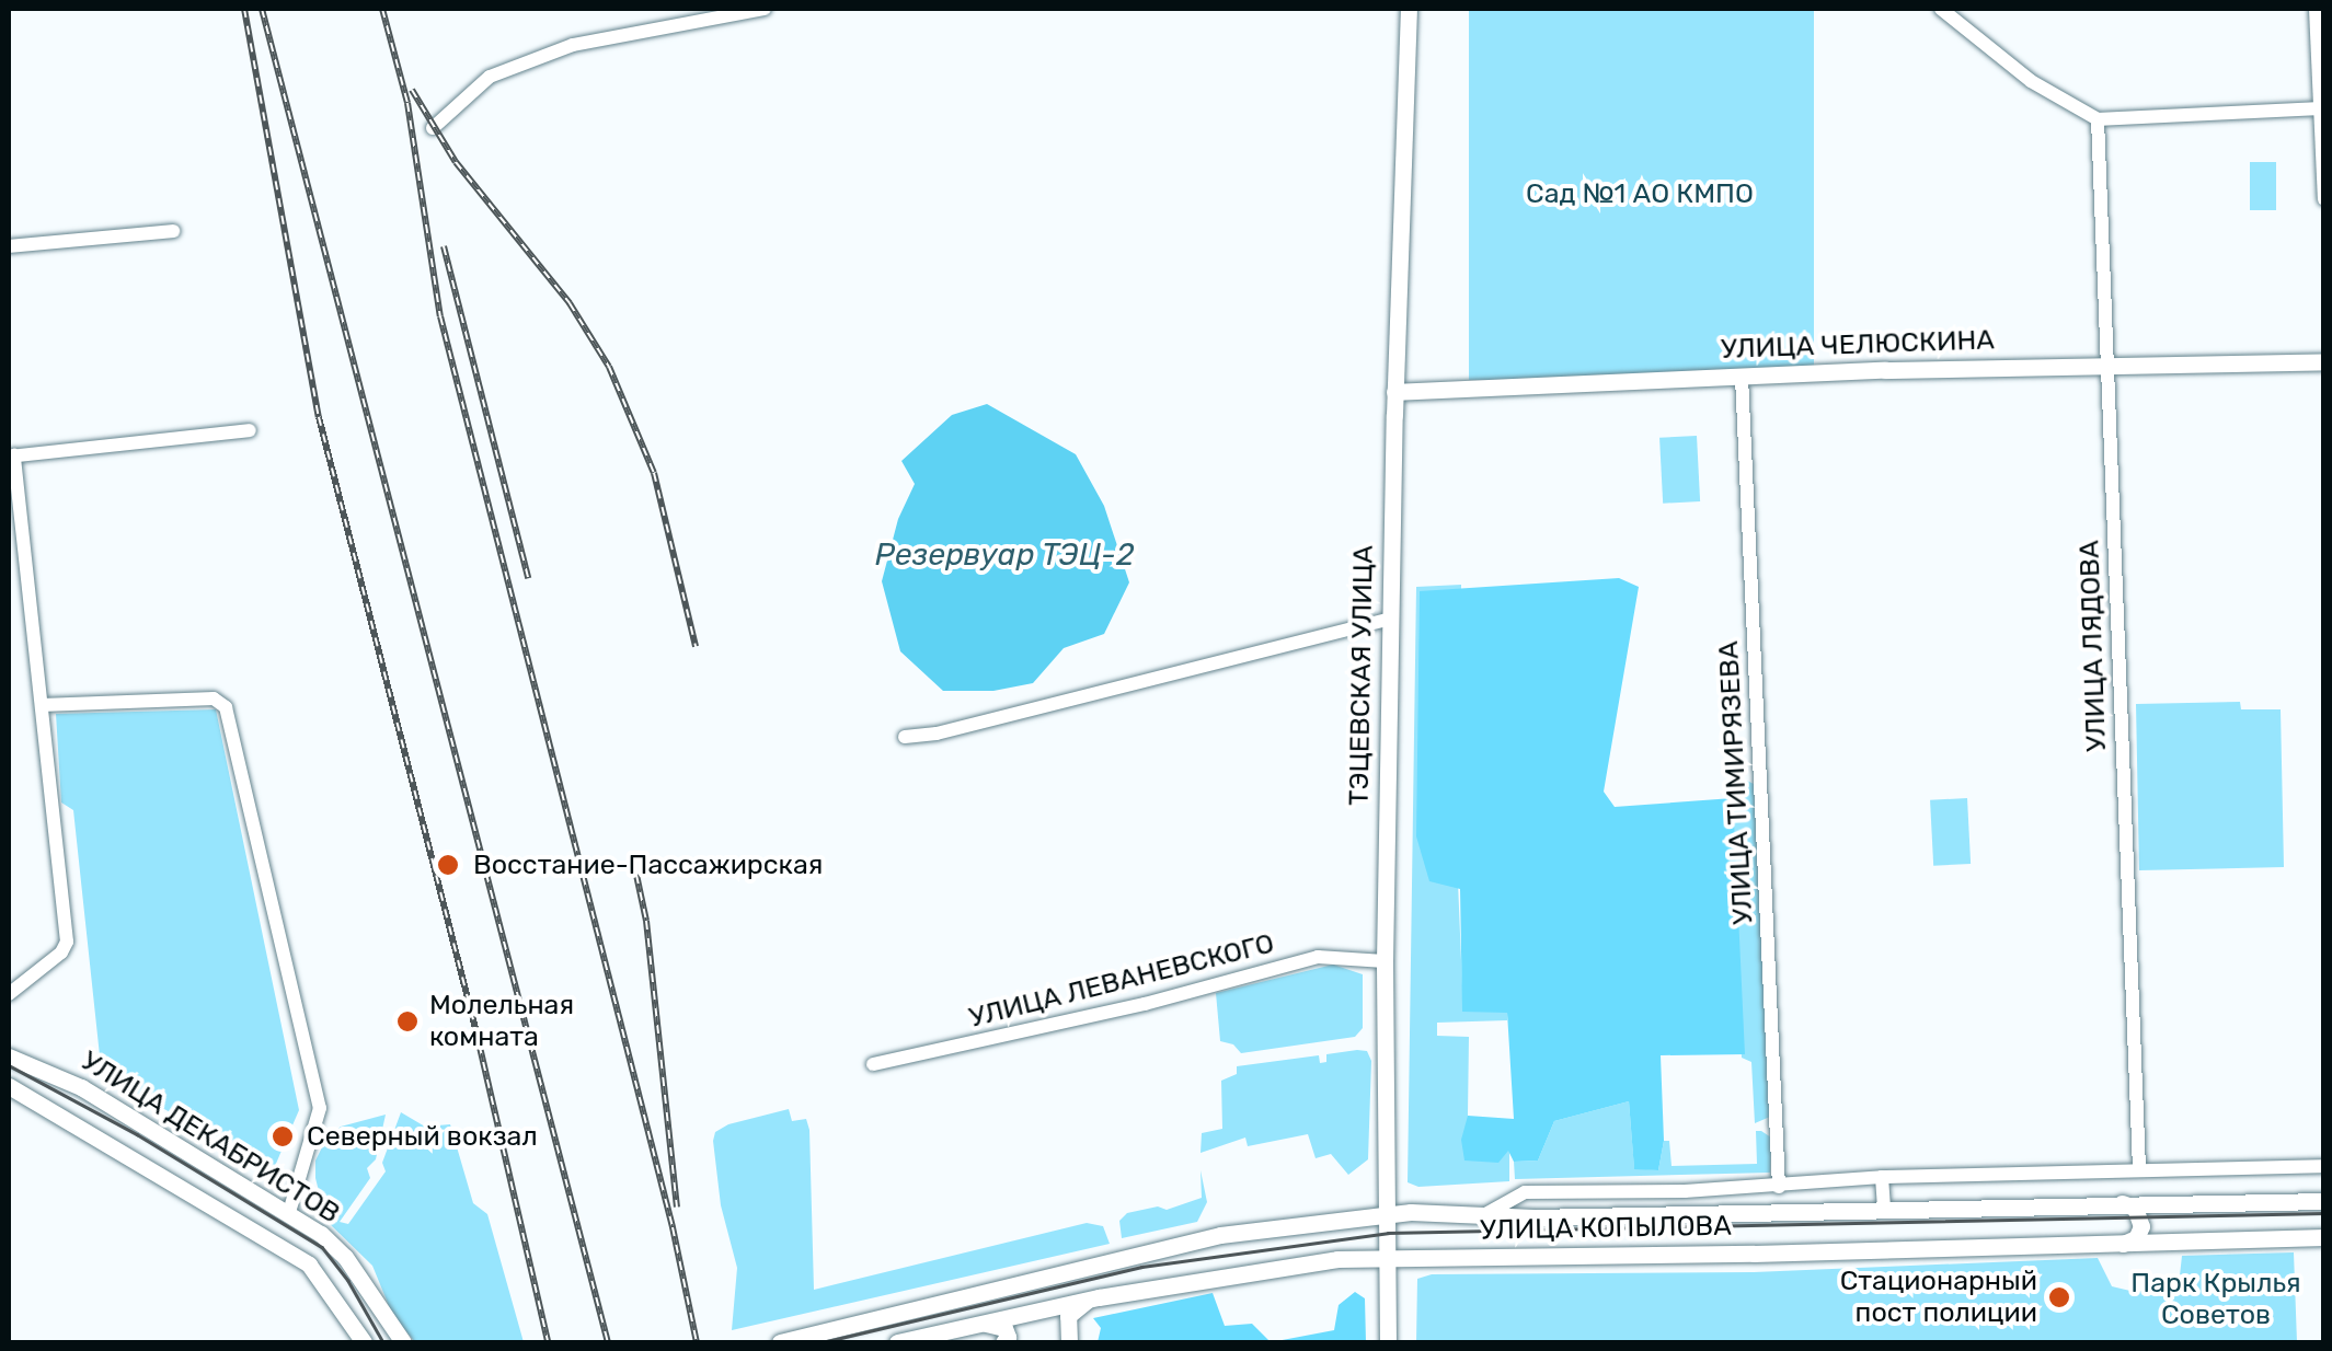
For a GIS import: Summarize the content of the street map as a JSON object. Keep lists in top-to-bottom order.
{
  "streets": {
    "main road": [
      "УЛИЦА ЧЕЛЮСКИНА",
      "ТЭЦЕВСКАЯ УЛИЦА",
      "УЛИЦА ДЕКАБРИСТОВ",
      "УЛИЦА КОПЫЛОВА"
    ],
    "street": ["УЛИЦА ЛЯДОВА", "УЛИЦА ТИМИРЯЗЕВА", "УЛИЦА ЛЕВАНЕВСКОГО"]
  },
  "crossings": [
    ["УЛИЦА ЧЕЛЮСКИНА", "УЛИЦА ЛЯДОВА"],
    ["УЛИЦА ЧЕЛЮСКИНА", "ТЭЦЕВСКАЯ УЛИЦА"],
    ["УЛИЦА ЧЕЛЮСКИНА", "УЛИЦА ТИМИРЯЗЕВА"],
    ["УЛИЦА ЛЯДОВА", "УЛИЦА КОПЫЛОВА"],
    ["ТЭЦЕВСКАЯ УЛИЦА", "УЛИЦА ЛЕВАНЕВСКОГО"],
    ["ТЭЦЕВСКАЯ УЛИЦА", "УЛИЦА КОПЫЛОВА"],
    ["УЛИЦА ТИМИРЯЗЕВА", "УЛИЦА КОПЫЛОВА"]
  ],
  "water": ["Резервуар ТЭЦ-2"],
  "parks": ["Сад №1 АО КМПО", "Парк Крылья Советов"],
  "places": [
    "Восстание-Пассажирская",
    "Молельная комната",
    "Северный вокзал",
    "Стационарный пост полиции"
  ]
}
